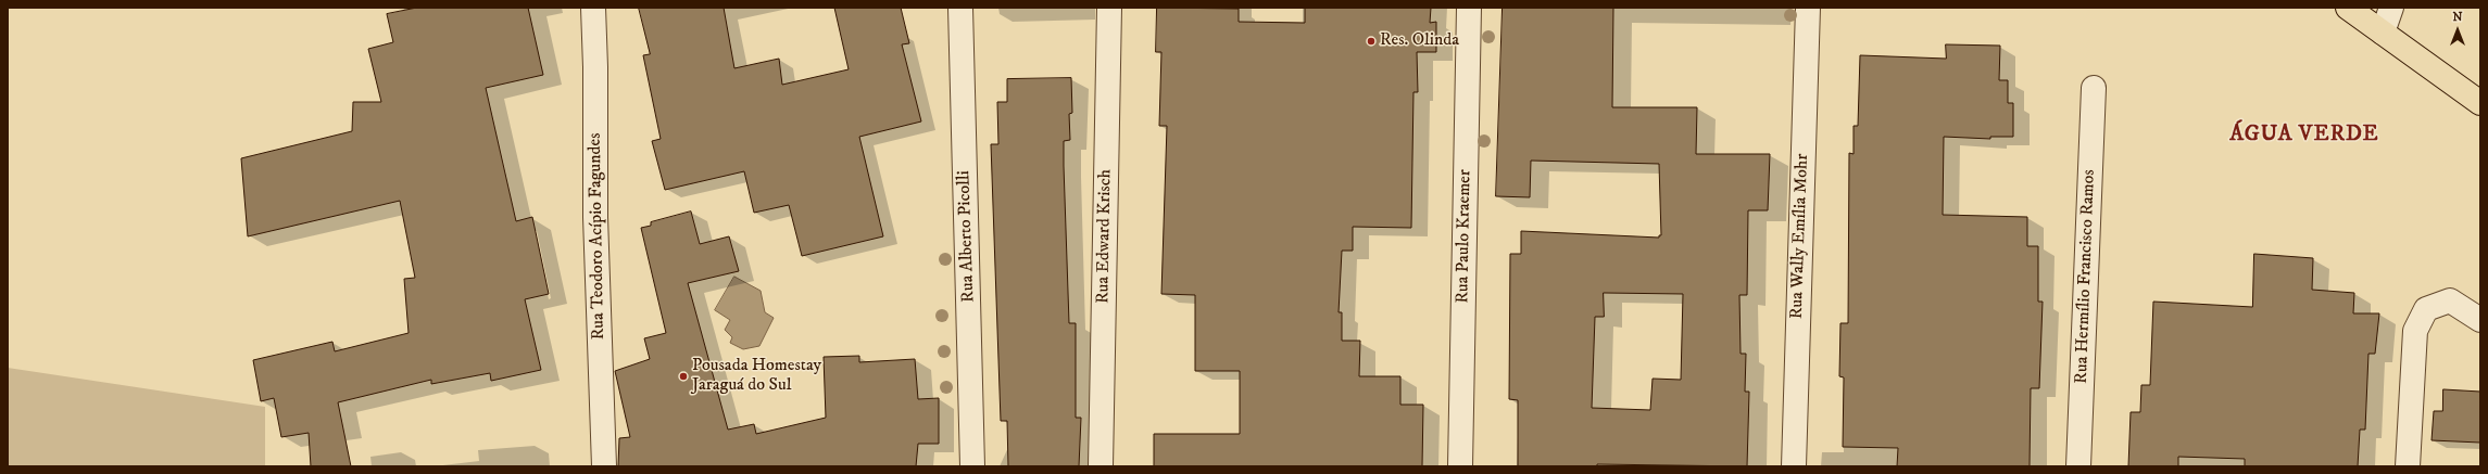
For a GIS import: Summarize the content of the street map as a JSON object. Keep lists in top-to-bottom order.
{
  "streets": {
    "street": [
      "Rua Teodoro Acípio Fagundes",
      "Rua Alberto Picolli",
      "Rua Edward Krisch",
      "Rua Paulo Kraemer",
      "Rua Wally Emília Mohr",
      "Rua Hermílio Francisco Ramos"
    ]
  },
  "districts": ["ÁGUA VERDE"],
  "places": ["Res. Olinda", "Pousada Homestay Jaraguá do Sul"],
  "north": "top"
}
